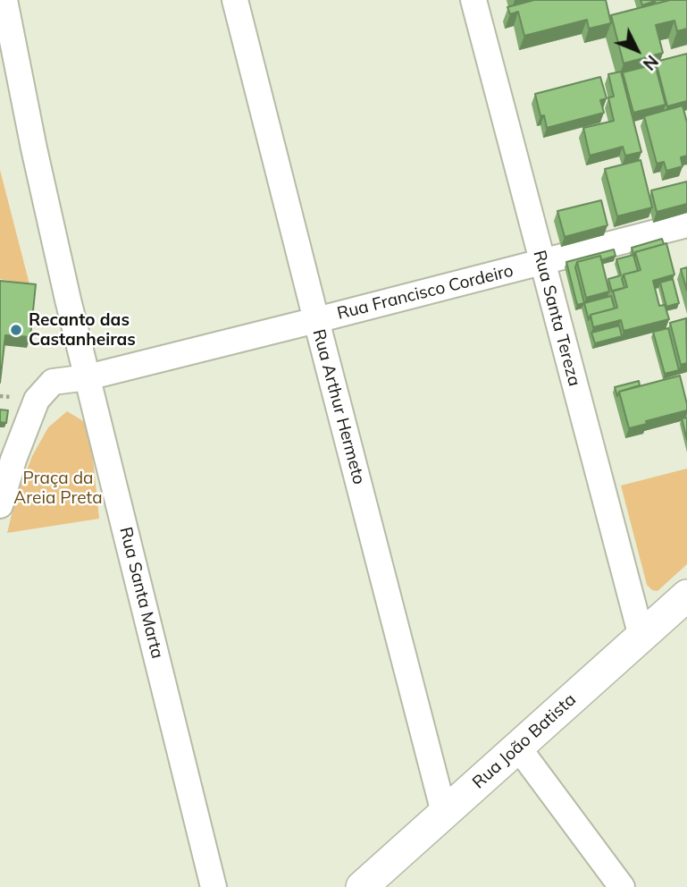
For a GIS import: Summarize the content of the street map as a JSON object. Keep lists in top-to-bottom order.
{
  "streets": {
    "street": [
      "Rua Francisco Cordeiro",
      "Rua Santa Tereza",
      "Rua Arthur Hermeto",
      "Rua Santa Marta",
      "Rua João Batista"
    ]
  },
  "crossings": [
    ["Rua Francisco Cordeiro", "Rua Santa Tereza"],
    ["Rua Francisco Cordeiro", "Rua Arthur Hermeto"],
    ["Rua Francisco Cordeiro", "Rua Santa Marta"],
    ["Rua Santa Tereza", "Rua João Batista"],
    ["Rua Arthur Hermeto", "Rua João Batista"]
  ],
  "parks": ["Praça da Areia Preta"],
  "places": ["Recanto das Castanheiras"],
  "north": "bottom right"
}
